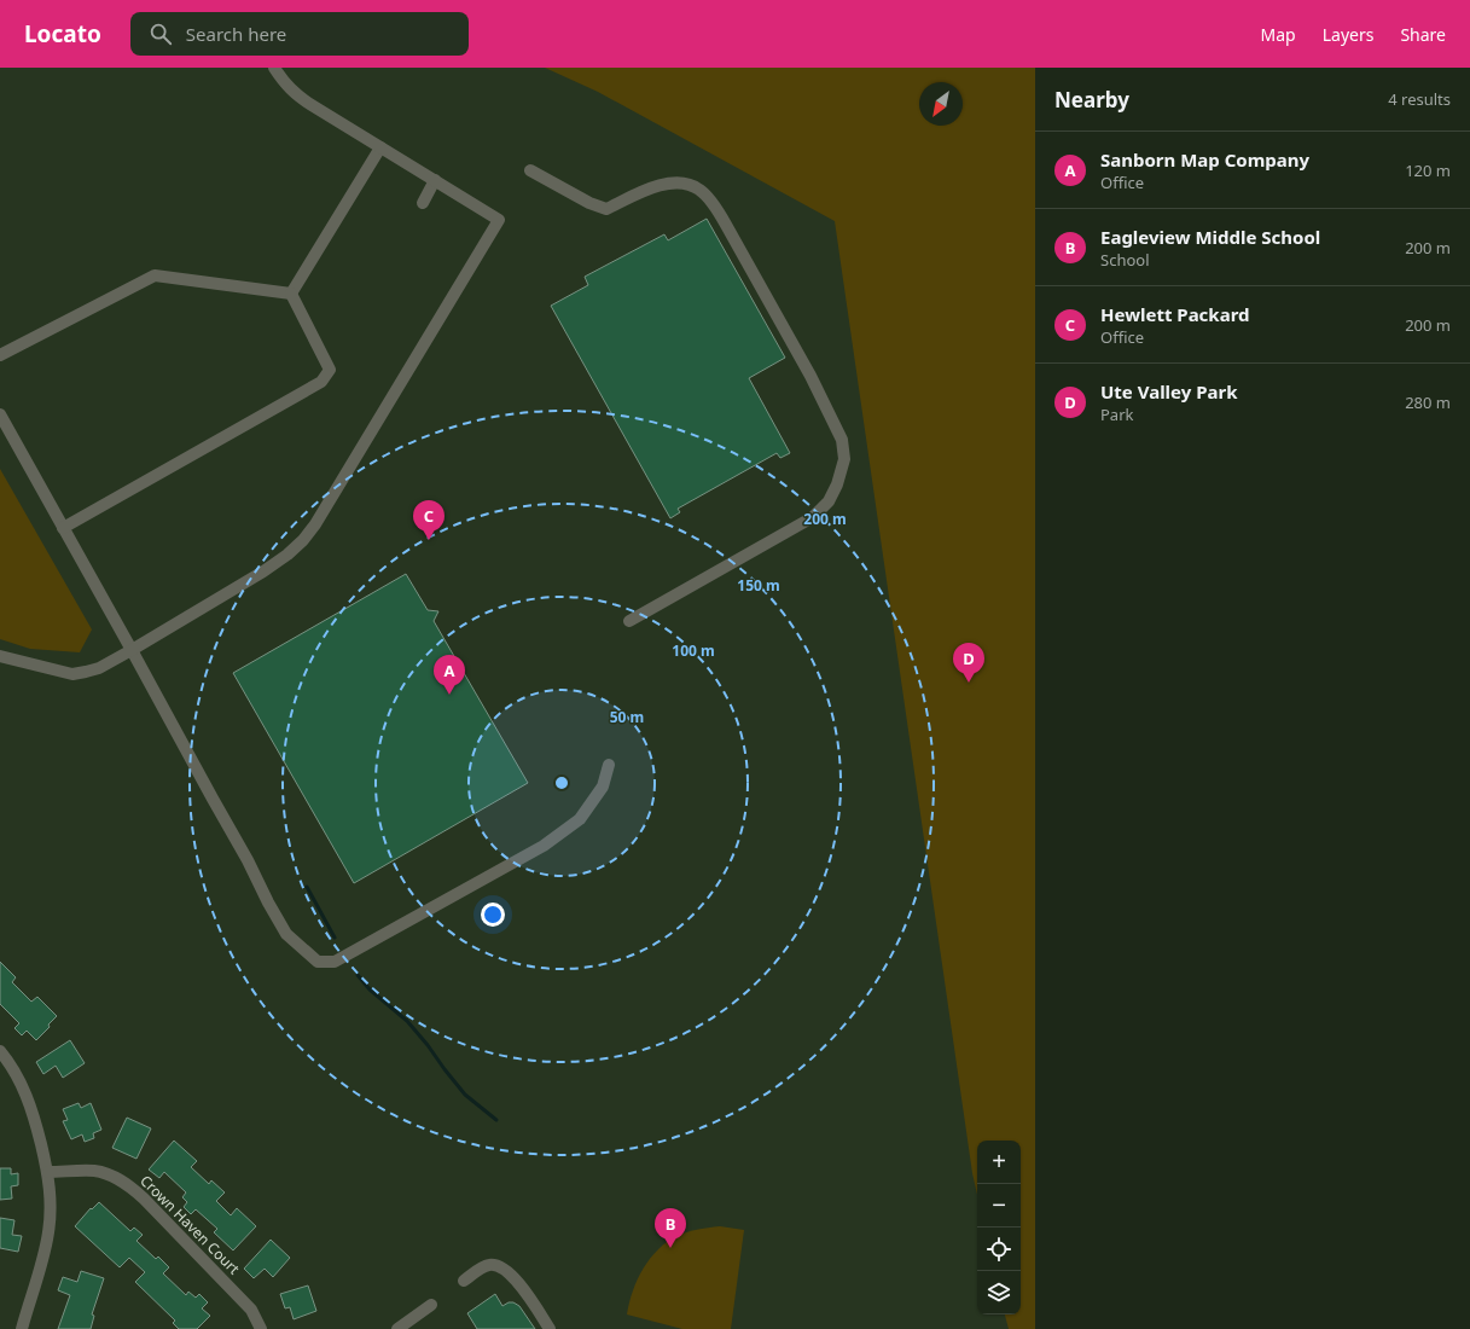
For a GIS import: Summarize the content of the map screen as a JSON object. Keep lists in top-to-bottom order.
{
  "streets": {
    "street": ["Crown Haven Court"]
  },
  "north": "bottom left",
  "page": {
    "header": "Locato",
    "search": "Search here",
    "nav": ["Map", "Layers", "Share"],
    "heading": ["Nearby", "4 results"],
    "list": [
      {
        "mark": "A",
        "name": "Sanborn Map Company",
        "note": "Office",
        "value": "120 m"
      },
      {
        "mark": "B",
        "name": "Eagleview Middle School",
        "note": "School",
        "value": "200 m"
      },
      {
        "mark": "C",
        "name": "Hewlett Packard",
        "note": "Office",
        "value": "200 m"
      },
      {
        "mark": "D",
        "name": "Ute Valley Park",
        "note": "Park",
        "value": "280 m"
      }
    ],
    "pins": [
      "C",
      "D",
      "A",
      "B"
    ],
    "map_buttons": ["+", "−"]
  },
  "rings": [
    "200 m",
    "150 m",
    "100 m",
    "50 m"
  ]
}
